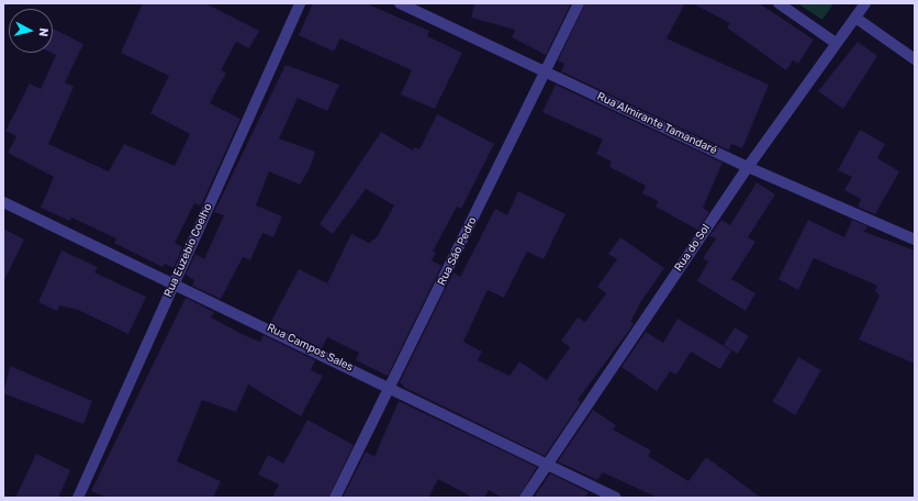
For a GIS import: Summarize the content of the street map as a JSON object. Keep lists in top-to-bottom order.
{
  "streets": {
    "street": [
      "Rua Almirante Tamandaré",
      "Rua do Sol",
      "Rua Euzebio Coelho",
      "Rua São Pedro",
      "Rua Campos Sales"
    ]
  },
  "crossings": [
    ["Rua Almirante Tamandaré", "Rua do Sol"],
    ["Rua Almirante Tamandaré", "Rua São Pedro"],
    ["Rua do Sol", "Rua Campos Sales"],
    ["Rua Euzebio Coelho", "Rua Campos Sales"],
    ["Rua São Pedro", "Rua Campos Sales"]
  ],
  "north": "right"
}
